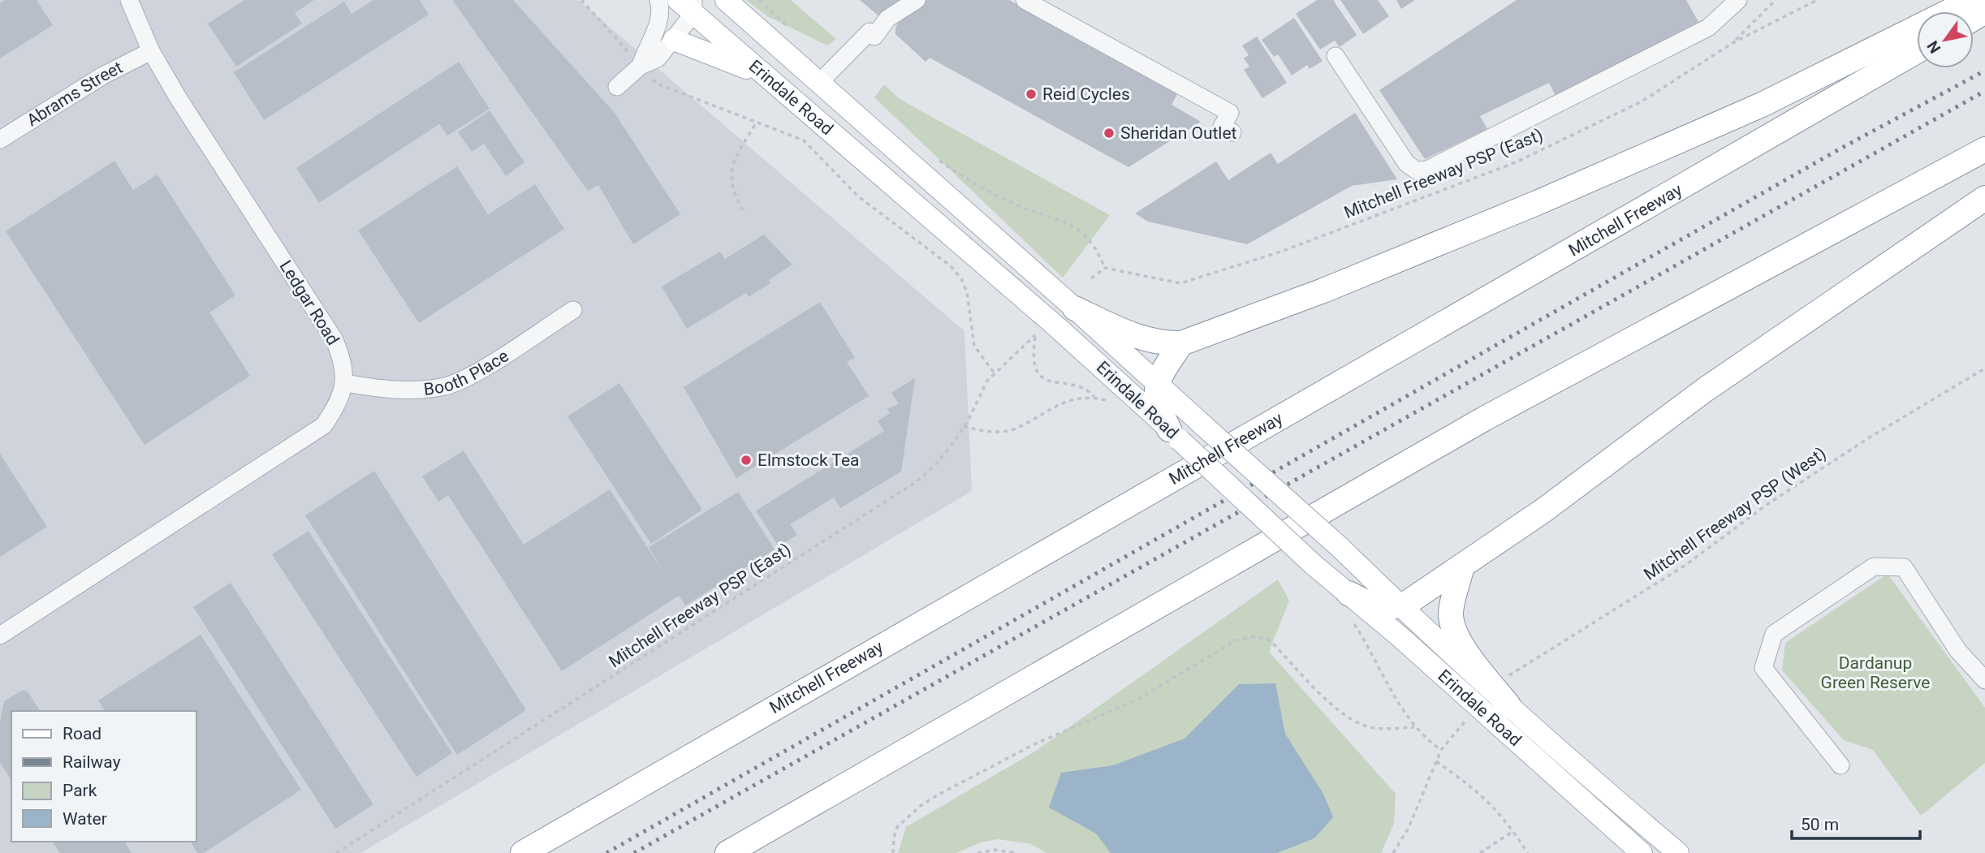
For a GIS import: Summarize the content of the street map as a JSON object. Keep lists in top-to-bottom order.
{
  "streets": {
    "highway": ["Mitchell Freeway"],
    "main road": ["Erindale Road"],
    "street": ["Abrams Street", "Ledgar Road", "Booth Place"],
    "path": ["Mitchell Freeway PSP (East)", "Mitchell Freeway PSP (West)"]
  },
  "crossings": [
    ["Abrams Street", "Ledgar Road"],
    ["Ledgar Road", "Booth Place"]
  ],
  "parks": ["Dardanup Green Reserve"],
  "places": ["Reid Cycles", "Sheridan Outlet", "Elmstock Tea"],
  "legend": [
    "Road",
    "Railway",
    "Park",
    "Water"
  ],
  "scale_bar": "50 m",
  "north": "bottom left"
}
